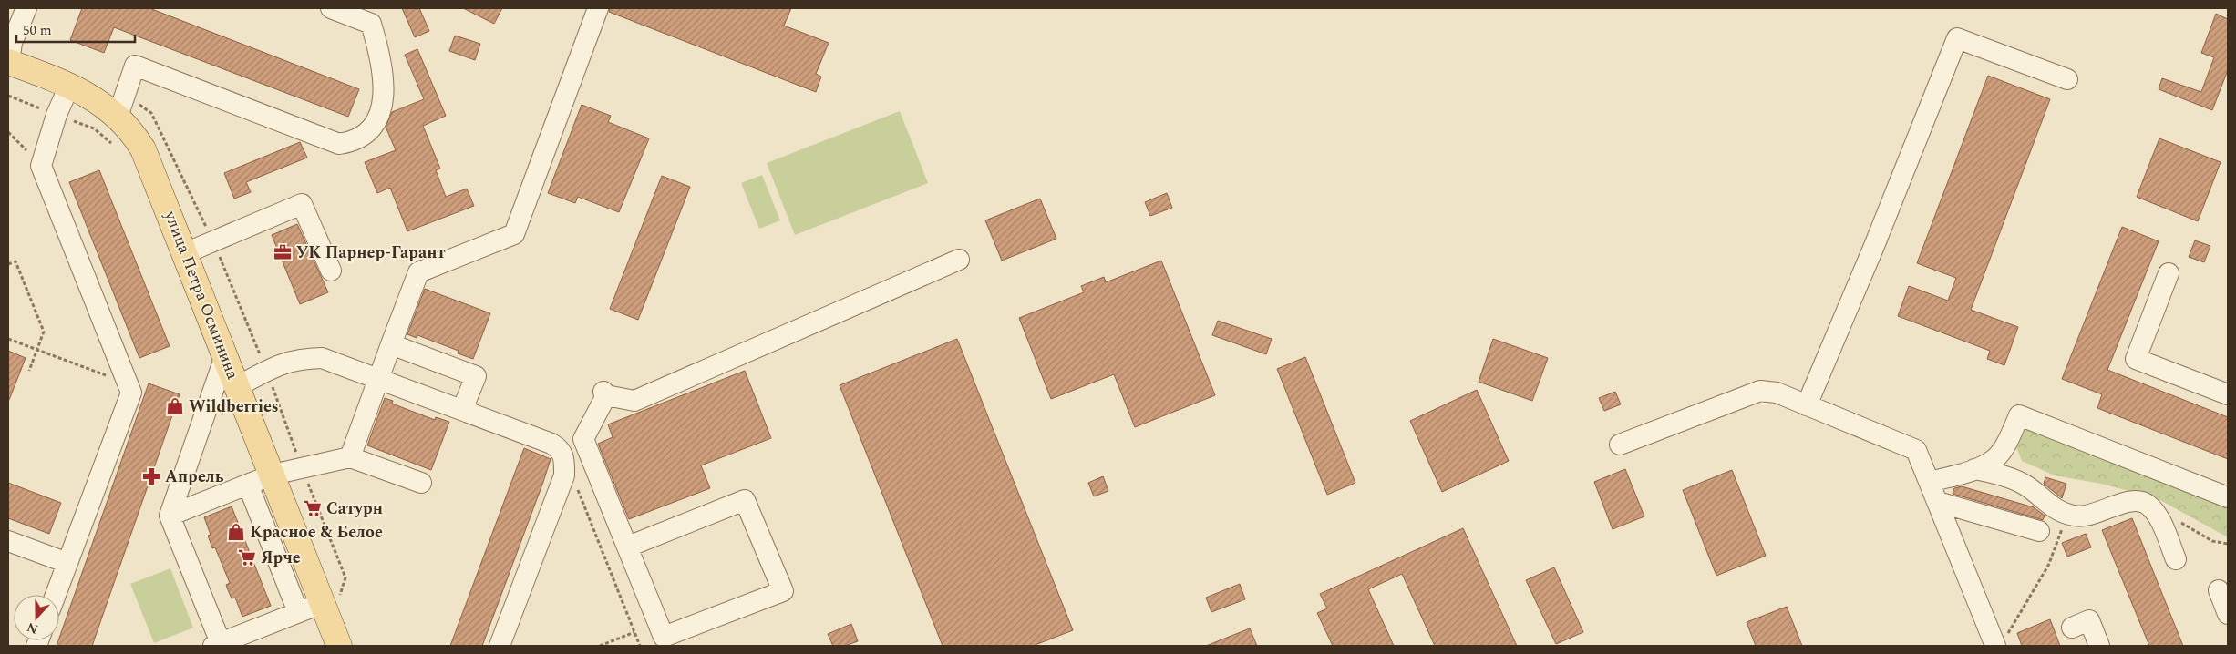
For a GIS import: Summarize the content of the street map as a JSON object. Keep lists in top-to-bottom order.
{
  "streets": {
    "main road": ["улица Петра Осминина"]
  },
  "places": {
    "office": ["УК Парнер-Гарант"],
    "shop": ["Wildberries", "Красное & Белое"],
    "pharmacy": ["Апрель"],
    "supermarket": ["Сатурн", "Ярче"]
  },
  "scale_bar": "50 m",
  "north": "bottom"
}
